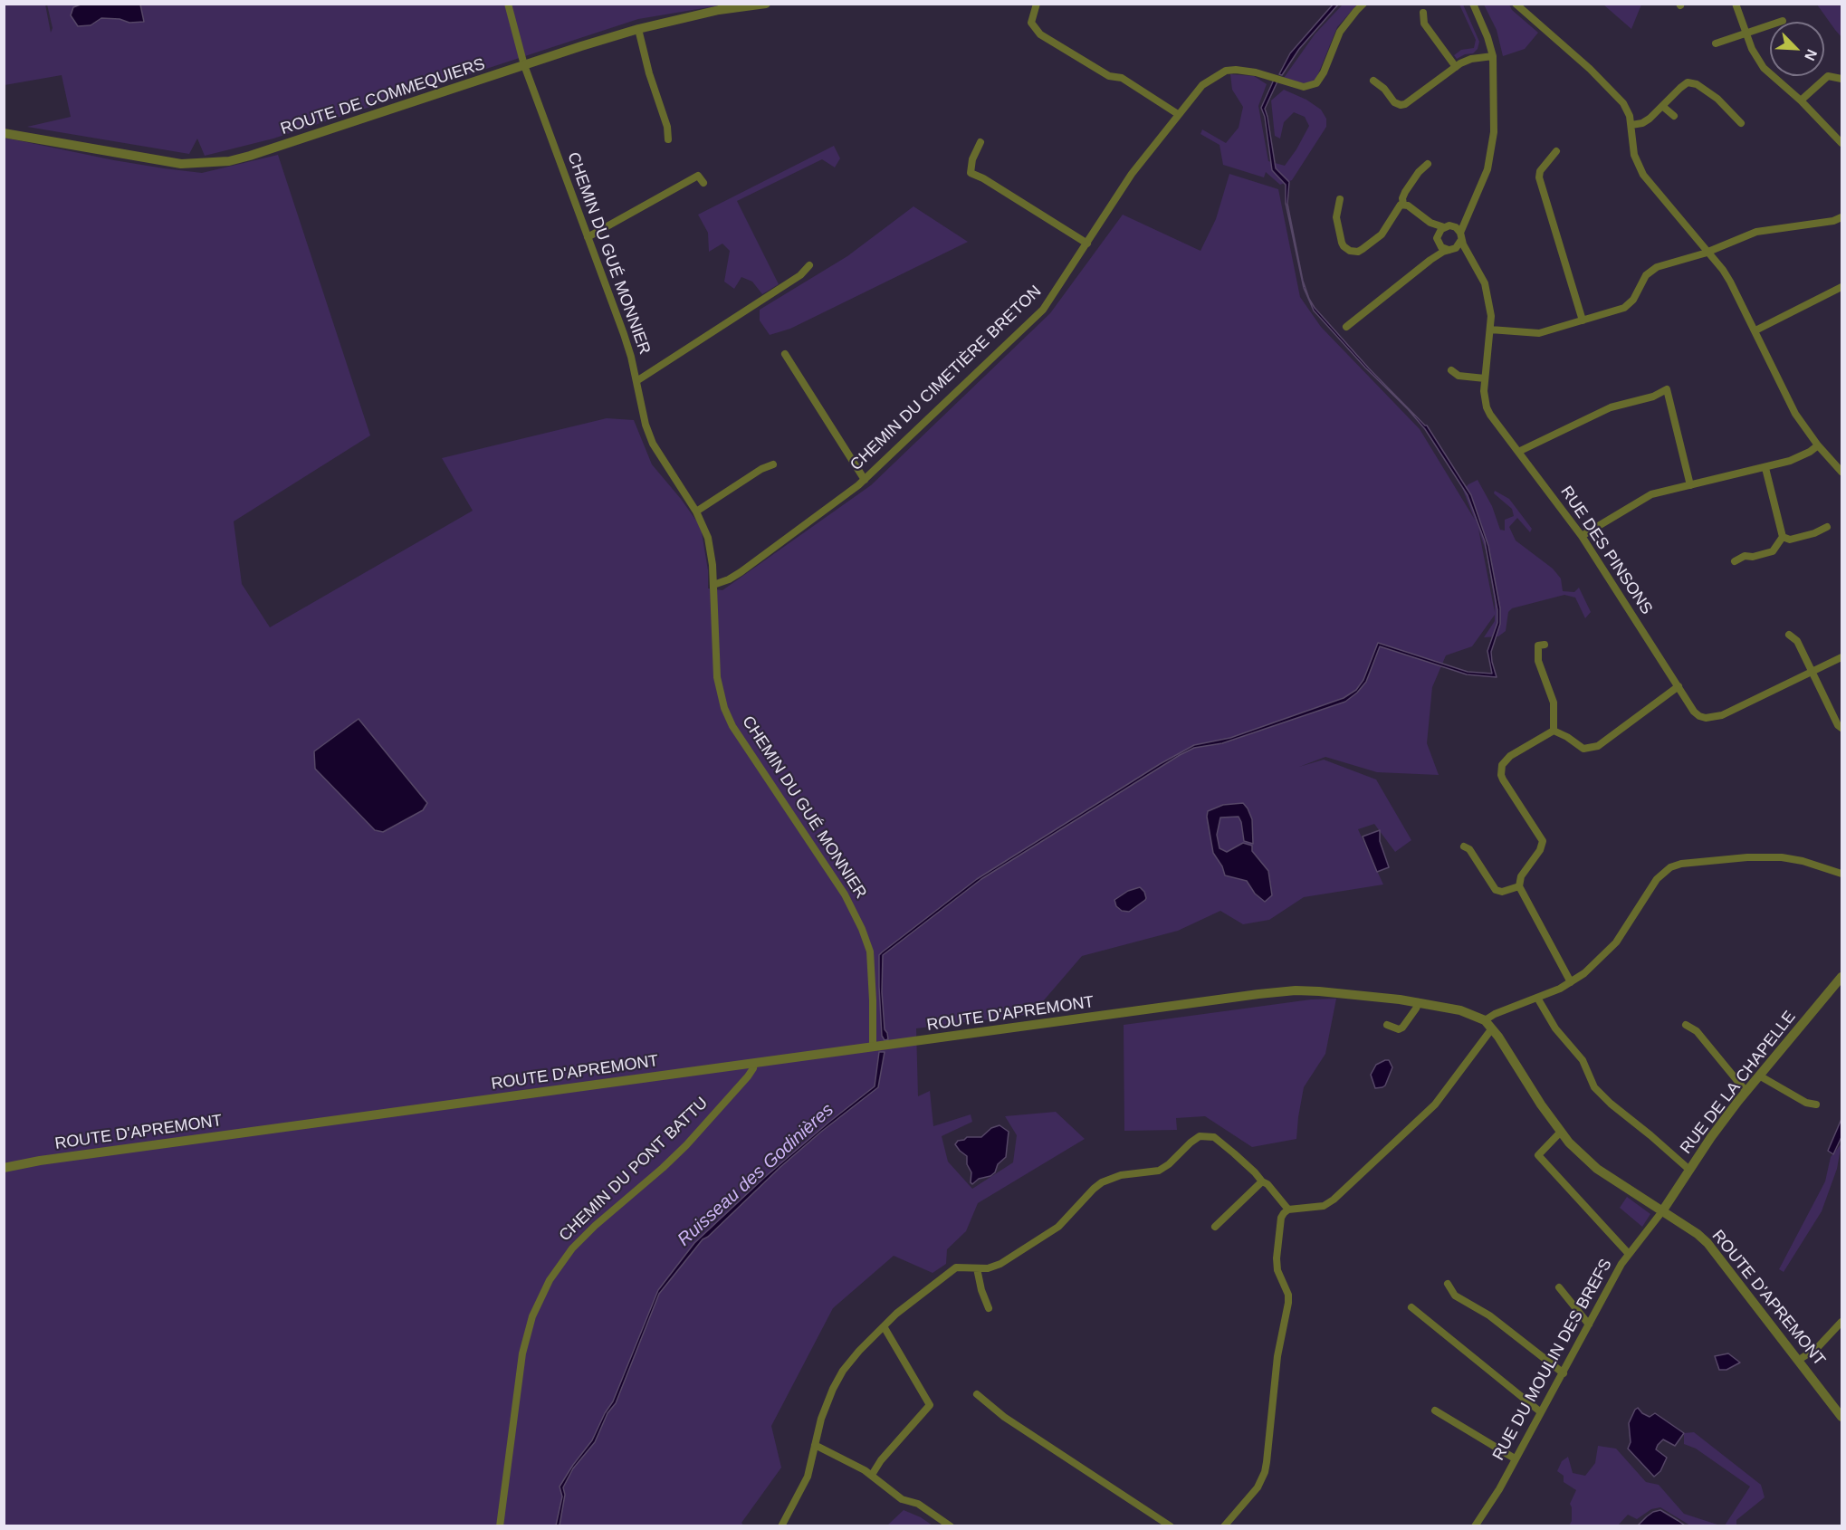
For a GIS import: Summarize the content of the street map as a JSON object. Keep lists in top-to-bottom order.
{
  "streets": {
    "street": [
      "ROUTE DE COMMEQUIERS",
      "CHEMIN DU GUÉ MONNIER",
      "CHEMIN DU CIMETIÈRE BRETON",
      "RUE DES PINSONS",
      "ROUTE D'APREMONT",
      "RUE DE LA CHAPELLE",
      "CHEMIN DU PONT BATTU",
      "RUE DU MOULIN DES BREFS"
    ]
  },
  "crossings": [
    ["ROUTE DE COMMEQUIERS", "CHEMIN DU GUÉ MONNIER"],
    ["CHEMIN DU GUÉ MONNIER", "CHEMIN DU CIMETIÈRE BRETON"],
    ["CHEMIN DU GUÉ MONNIER", "ROUTE D'APREMONT"],
    ["ROUTE D'APREMONT", "RUE DE LA CHAPELLE"],
    ["ROUTE D'APREMONT", "CHEMIN DU PONT BATTU"],
    ["ROUTE D'APREMONT", "RUE DU MOULIN DES BREFS"],
    ["RUE DE LA CHAPELLE", "RUE DU MOULIN DES BREFS"]
  ],
  "water": ["Ruisseau des Godinières"],
  "north": "bottom right"
}
